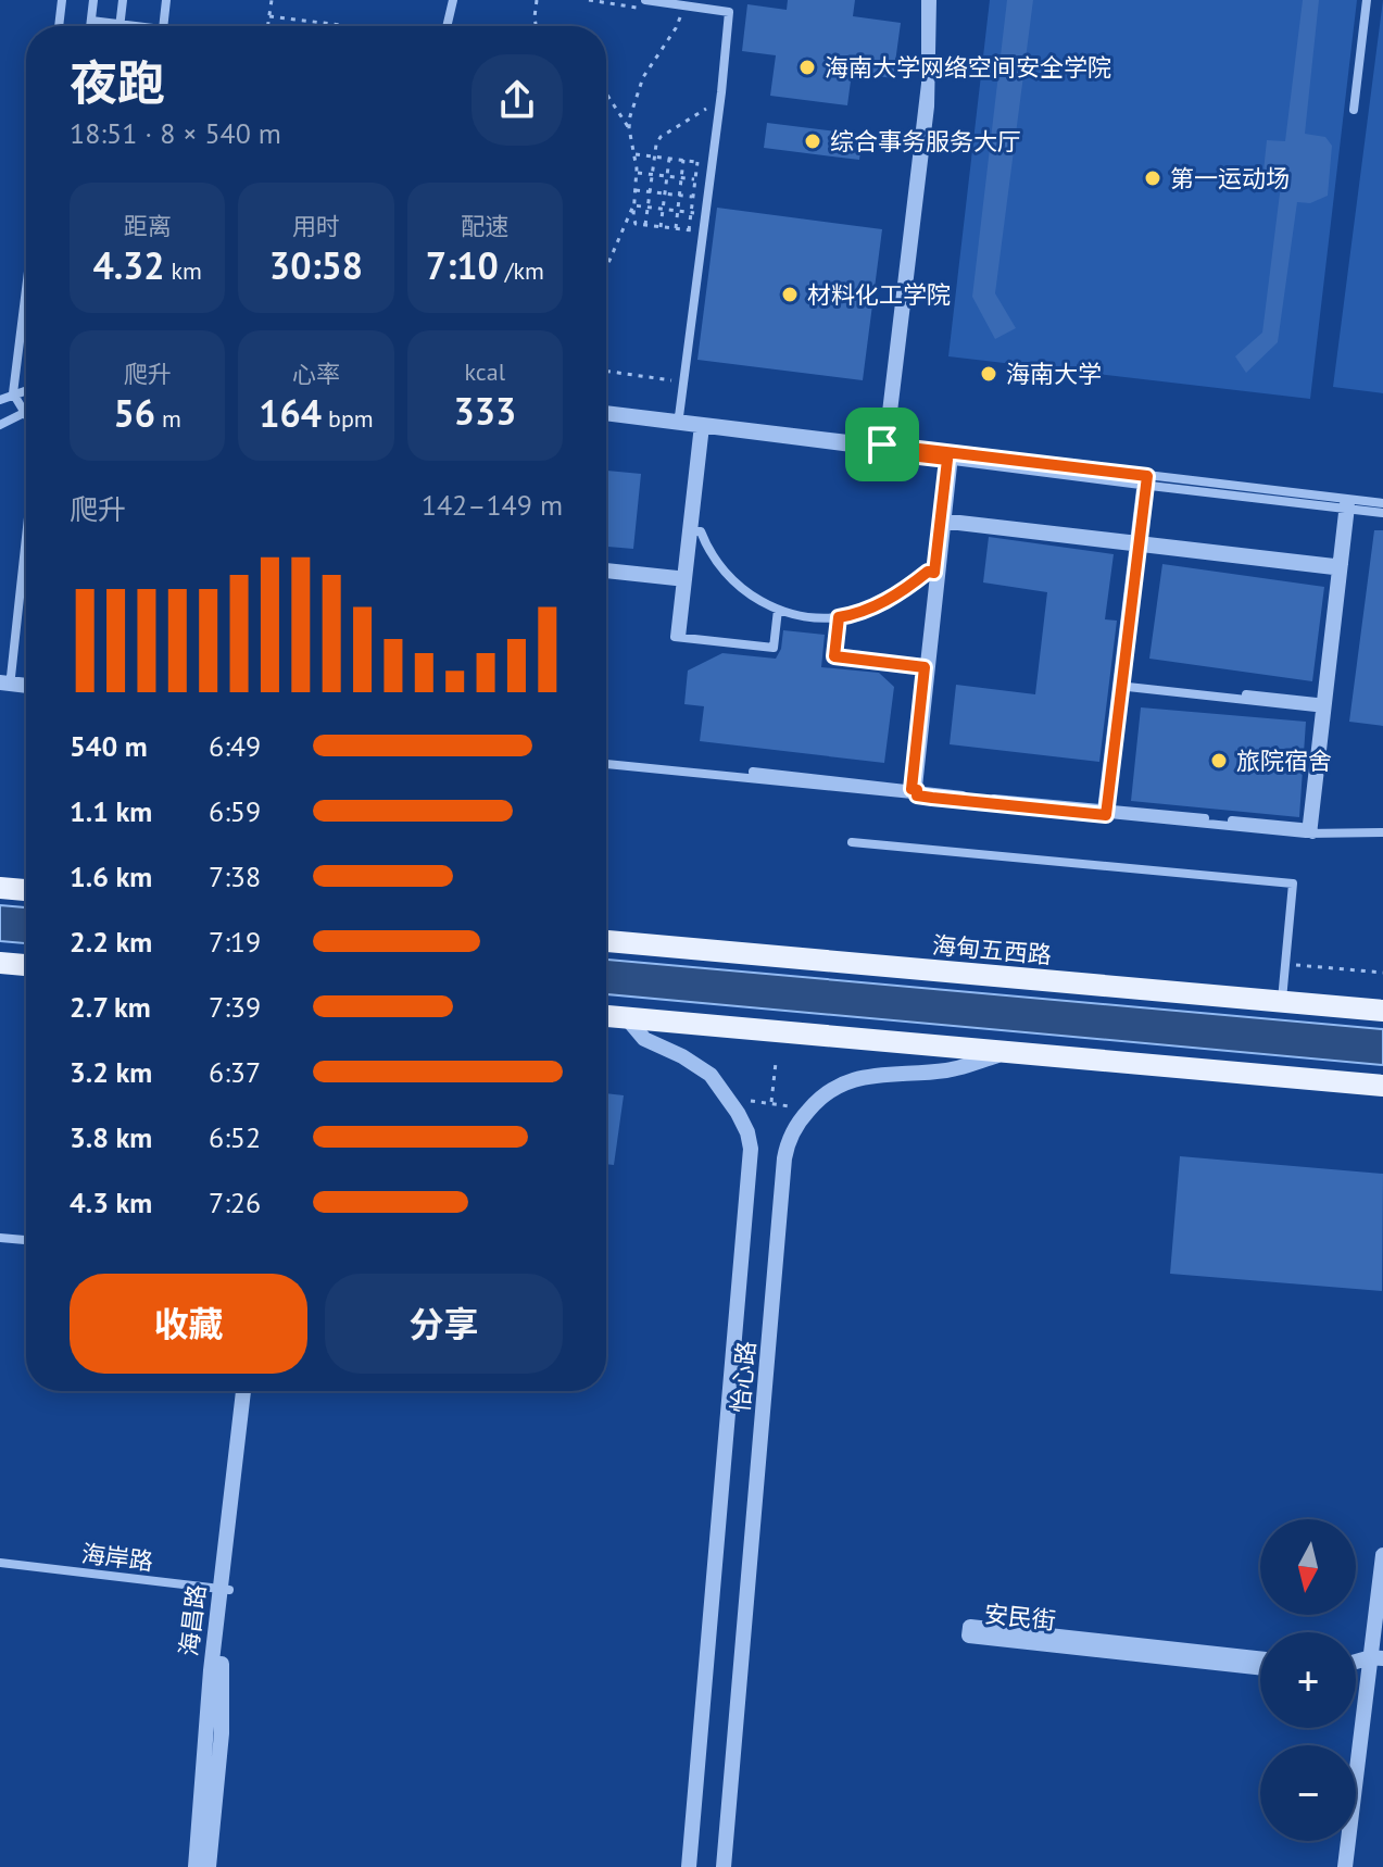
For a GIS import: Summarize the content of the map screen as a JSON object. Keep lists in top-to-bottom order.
{
  "streets": {
    "main road": ["海甸五西路"],
    "street": [
      "怡心路",
      "海岸路",
      "安民街",
      "海昌路"
    ]
  },
  "crossings": [
    ["海岸路", "海昌路"]
  ],
  "places": [
    "海南大学网络空间安全学院",
    "综合事务服务大厅",
    "第一运动场",
    "材料化工学院",
    "海南大学",
    "旅院宿舍"
  ],
  "north": "bottom",
  "page": {
    "heading": ["夜跑", "18:51 · 8 × 540 m"],
    "stats": [
      ["距离", "4.32 km"],
      ["用时", "30:58"],
      ["配速", "7:10 /km"],
      ["爬升", "56 m"],
      ["心率", "164 bpm"],
      ["kcal", "333"]
    ],
    "chart": ["爬升", "142–149 m"],
    "list": [
      {
        "name": "540 m",
        "note": "6:49"
      },
      {
        "name": "1.1 km",
        "note": "6:59"
      },
      {
        "name": "1.6 km",
        "note": "7:38"
      },
      {
        "name": "2.2 km",
        "note": "7:19"
      },
      {
        "name": "2.7 km",
        "note": "7:39"
      },
      {
        "name": "3.2 km",
        "note": "6:37"
      },
      {
        "name": "3.8 km",
        "note": "6:52"
      },
      {
        "name": "4.3 km",
        "note": "7:26"
      }
    ],
    "buttons": ["收藏", "分享"],
    "map_buttons": ["+", "−"]
  }
}
